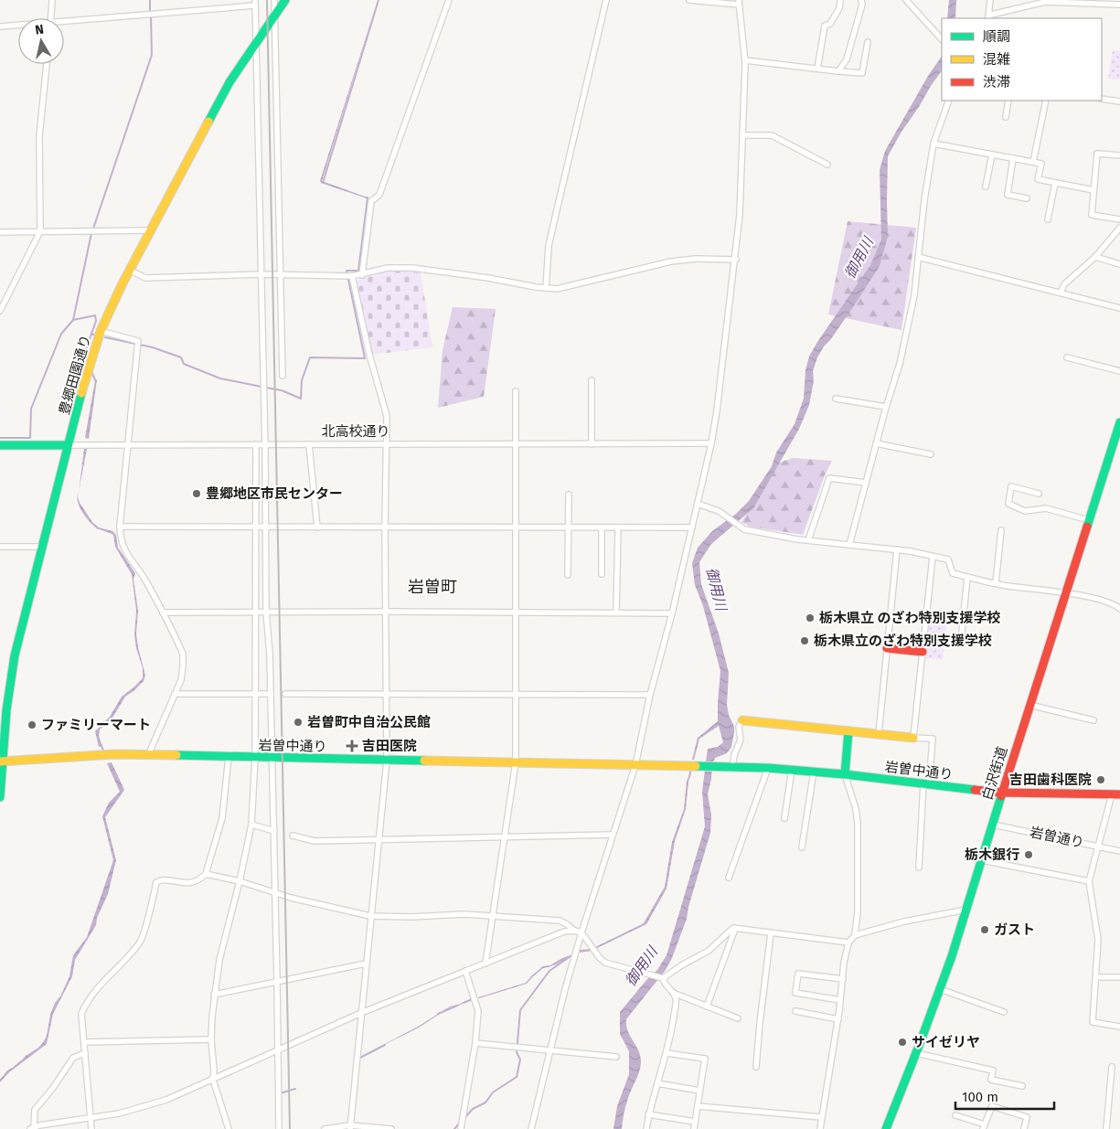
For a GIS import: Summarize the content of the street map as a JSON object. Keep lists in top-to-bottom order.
{
  "streets": {
    "street": [
      "豊郷田園通り",
      "北高校通り",
      "岩曽中通り",
      "白沢街道",
      "岩曽通り"
    ]
  },
  "crossings": [
    ["豊郷田園通り", "北高校通り"],
    ["豊郷田園通り", "岩曽中通り"],
    ["岩曽中通り", "白沢街道"],
    ["白沢街道", "岩曽通り"]
  ],
  "districts": ["岩曽町"],
  "water": ["御用川"],
  "places": {
    "other": [
      "豊郷地区市民センター",
      "栃木県立 のざわ特別支援学校",
      "栃木県立のざわ特別支援学校",
      "岩曽町中自治公民館",
      "ファミリーマート",
      "吉田歯科医院",
      "栃木銀行",
      "ガスト",
      "サイゼリヤ"
    ],
    "health": ["吉田医院"]
  },
  "legend": ["順調", "混雑", "渋滞"],
  "scale_bar": "100 m",
  "north": "top"
}
